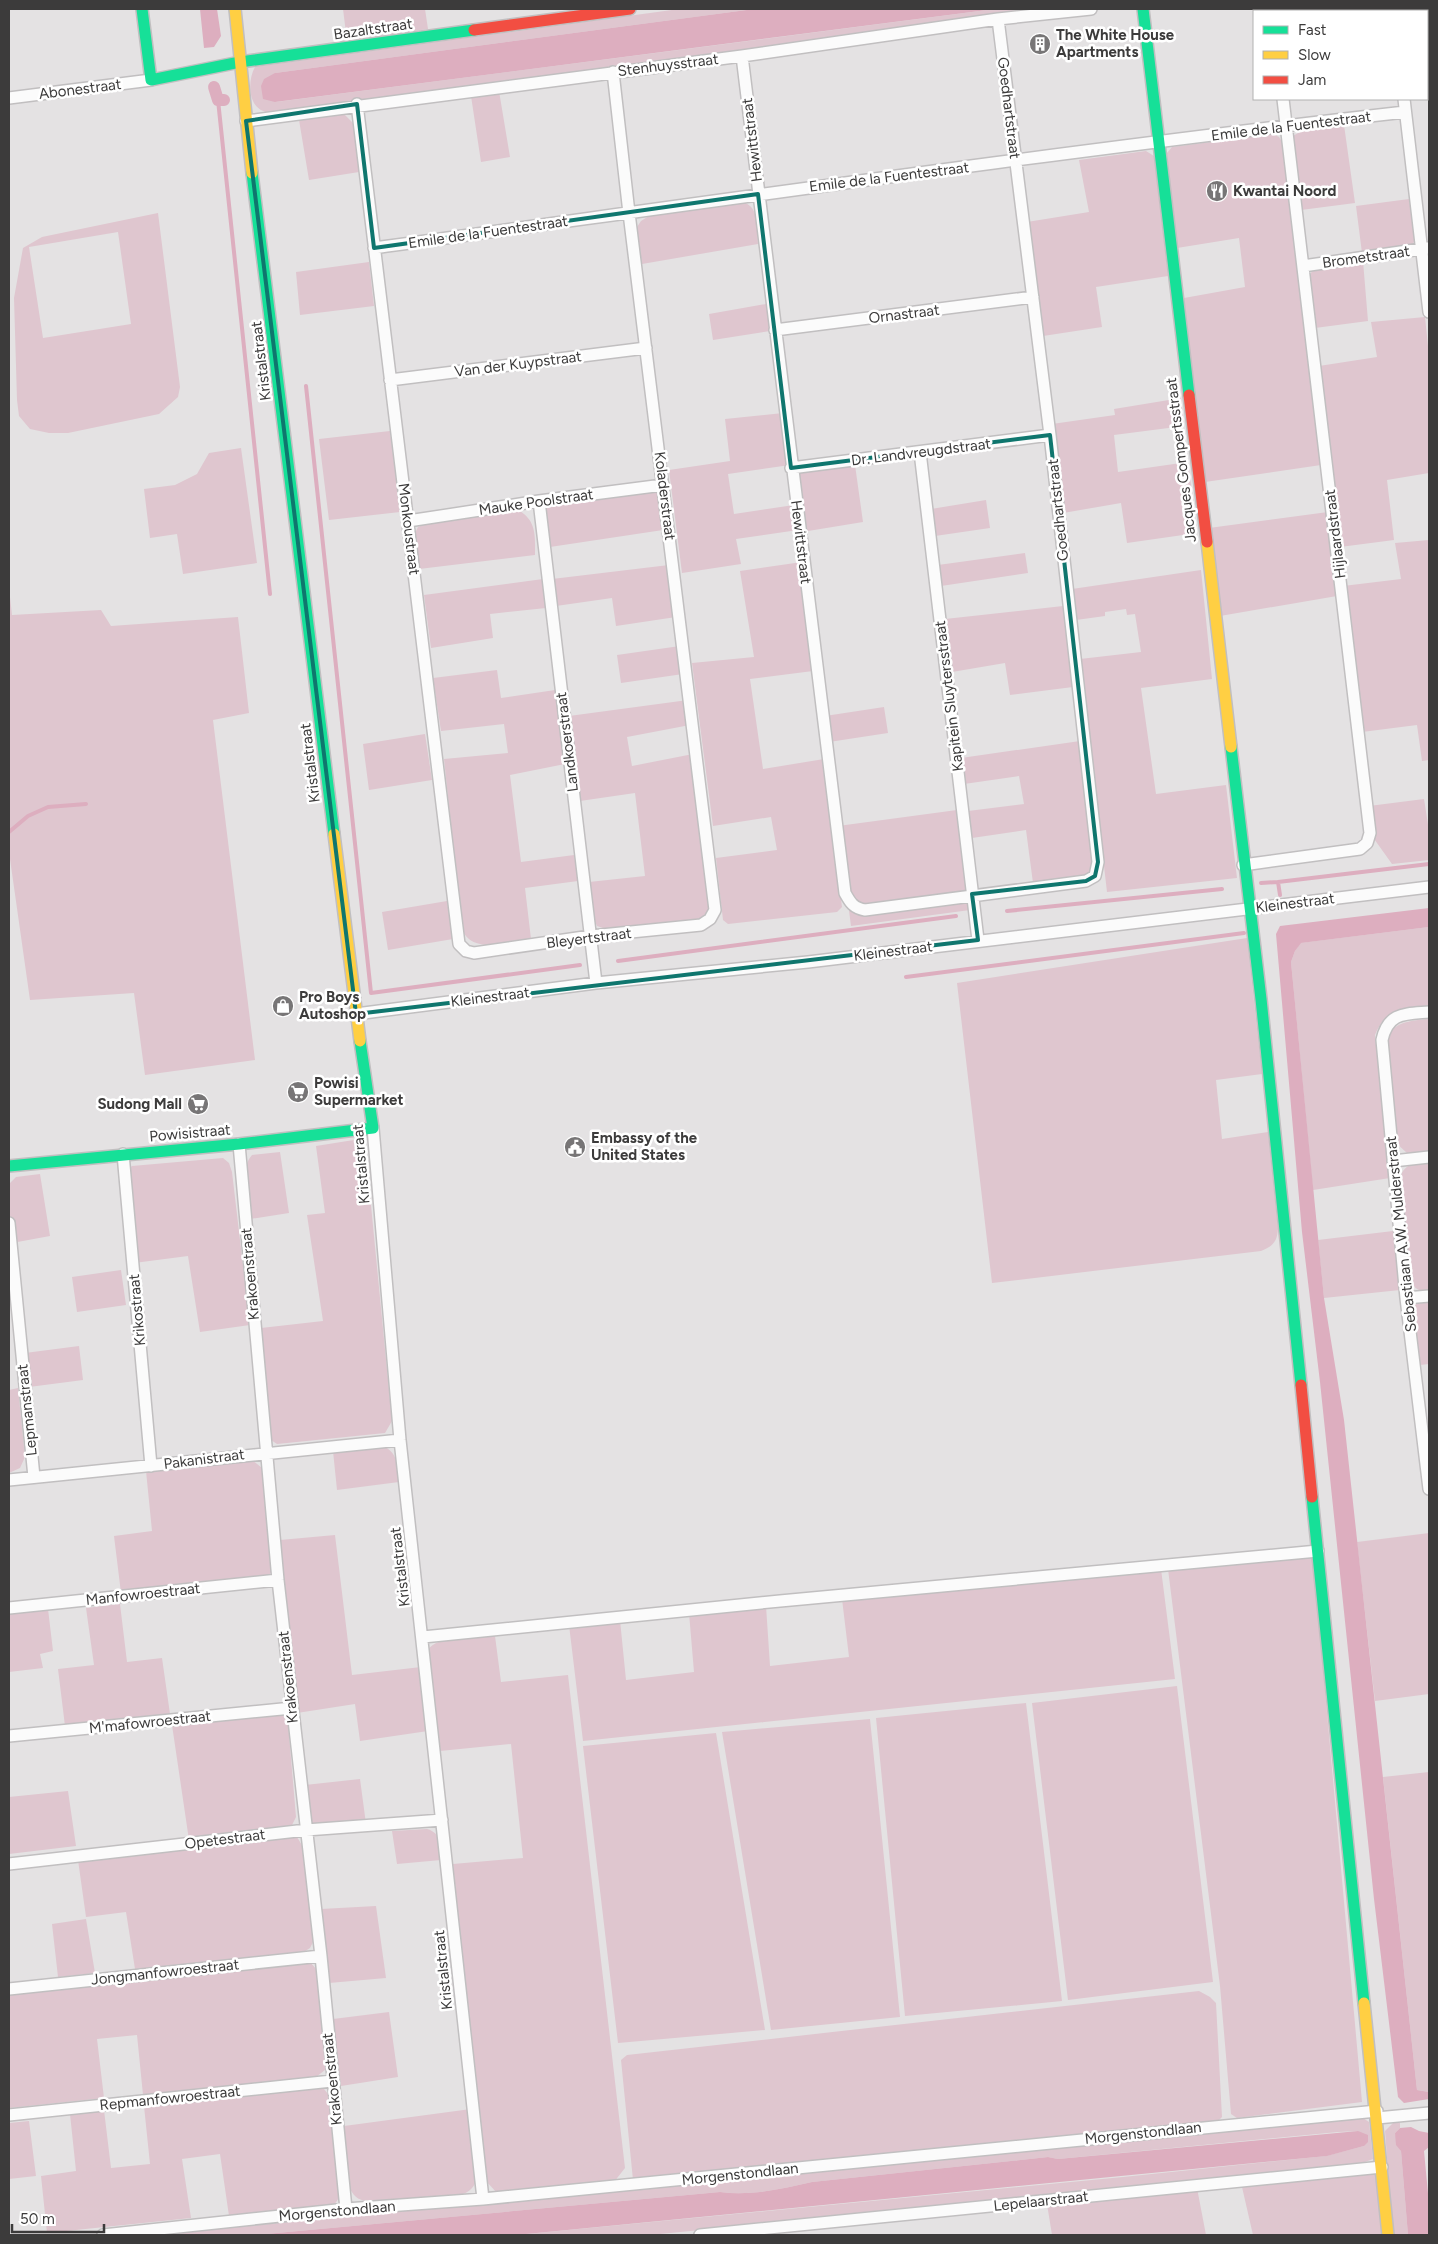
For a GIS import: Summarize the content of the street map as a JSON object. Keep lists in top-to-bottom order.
{
  "streets": {
    "street": [
      "Bazaltstraat",
      "Stenhuysstraat",
      "Abonestraat",
      "Goedhartstraat",
      "Emile de la Fuentestraat",
      "Hewittstraat",
      "Brometstraat",
      "Ornastraat",
      "Kristalstraat",
      "Van der Kuypstraat",
      "Dr. Landvreugdstraat",
      "Jacques Gompertsstraat",
      "Koladerstraat",
      "Mauke Poolstraat",
      "Monkoustraat",
      "Hijlaardstraat",
      "Kapitein Sluytersstraat",
      "Landkoerstraat",
      "Kleinestraat",
      "Bleyertstraat",
      "Powisistraat",
      "Sebastiaan A.W. Mulderstraat",
      "Krakoenstraat",
      "Krikostraat",
      "Lepmanstraat",
      "Pakanistraat",
      "Manfowroestraat",
      "M'mafowroestraat",
      "Opetestraat",
      "Jongmanfowroestraat",
      "Repmanfowroestraat",
      "Morgenstondlaan",
      "Lepelaarstraat"
    ]
  },
  "crossings": [
    ["Bazaltstraat", "Abonestraat"],
    ["Bazaltstraat", "Kristalstraat"],
    ["Stenhuysstraat", "Goedhartstraat"],
    ["Stenhuysstraat", "Hewittstraat"],
    ["Stenhuysstraat", "Kristalstraat"],
    ["Stenhuysstraat", "Koladerstraat"],
    ["Stenhuysstraat", "Monkoustraat"],
    ["Goedhartstraat", "Emile de la Fuentestraat"],
    ["Goedhartstraat", "Hewittstraat"],
    ["Goedhartstraat", "Ornastraat"],
    ["Goedhartstraat", "Dr. Landvreugdstraat"],
    ["Goedhartstraat", "Kapitein Sluytersstraat"],
    ["Emile de la Fuentestraat", "Hewittstraat"],
    ["Emile de la Fuentestraat", "Jacques Gompertsstraat"],
    ["Emile de la Fuentestraat", "Koladerstraat"],
    ["Emile de la Fuentestraat", "Monkoustraat"],
    ["Emile de la Fuentestraat", "Hijlaardstraat"],
    ["Hewittstraat", "Ornastraat"],
    ["Hewittstraat", "Dr. Landvreugdstraat"],
    ["Hewittstraat", "Kapitein Sluytersstraat"],
    ["Brometstraat", "Hijlaardstraat"],
    ["Kristalstraat", "Kleinestraat"],
    ["Kristalstraat", "Powisistraat"],
    ["Kristalstraat", "Pakanistraat"],
    ["Kristalstraat", "Opetestraat"],
    ["Kristalstraat", "Morgenstondlaan"],
    ["Van der Kuypstraat", "Koladerstraat"],
    ["Van der Kuypstraat", "Monkoustraat"],
    ["Dr. Landvreugdstraat", "Kapitein Sluytersstraat"],
    ["Jacques Gompertsstraat", "Hijlaardstraat"],
    ["Jacques Gompertsstraat", "Kleinestraat"],
    ["Jacques Gompertsstraat", "Morgenstondlaan"],
    ["Jacques Gompertsstraat", "Lepelaarstraat"],
    ["Koladerstraat", "Mauke Poolstraat"],
    ["Koladerstraat", "Bleyertstraat"],
    ["Mauke Poolstraat", "Monkoustraat"],
    ["Mauke Poolstraat", "Landkoerstraat"],
    ["Monkoustraat", "Bleyertstraat"],
    ["Kapitein Sluytersstraat", "Kleinestraat"],
    ["Landkoerstraat", "Kleinestraat"],
    ["Landkoerstraat", "Bleyertstraat"],
    ["Powisistraat", "Krakoenstraat"],
    ["Powisistraat", "Krikostraat"],
    ["Krakoenstraat", "Pakanistraat"],
    ["Krakoenstraat", "Manfowroestraat"],
    ["Krakoenstraat", "M'mafowroestraat"],
    ["Krakoenstraat", "Opetestraat"],
    ["Krakoenstraat", "Jongmanfowroestraat"],
    ["Krakoenstraat", "Repmanfowroestraat"],
    ["Krakoenstraat", "Morgenstondlaan"],
    ["Krikostraat", "Pakanistraat"],
    ["Lepmanstraat", "Pakanistraat"]
  ],
  "places": {
    "building": ["The White House Apartments"],
    "restaurant": ["Kwantai Noord"],
    "shop": ["Pro Boys Autoshop"],
    "supermarket": ["Powisi Supermarket", "Sudong Mall"],
    "public building": ["Embassy of the United States"]
  },
  "legend": ["Fast", "Slow", "Jam"],
  "scale_bar": "50 m"
}
